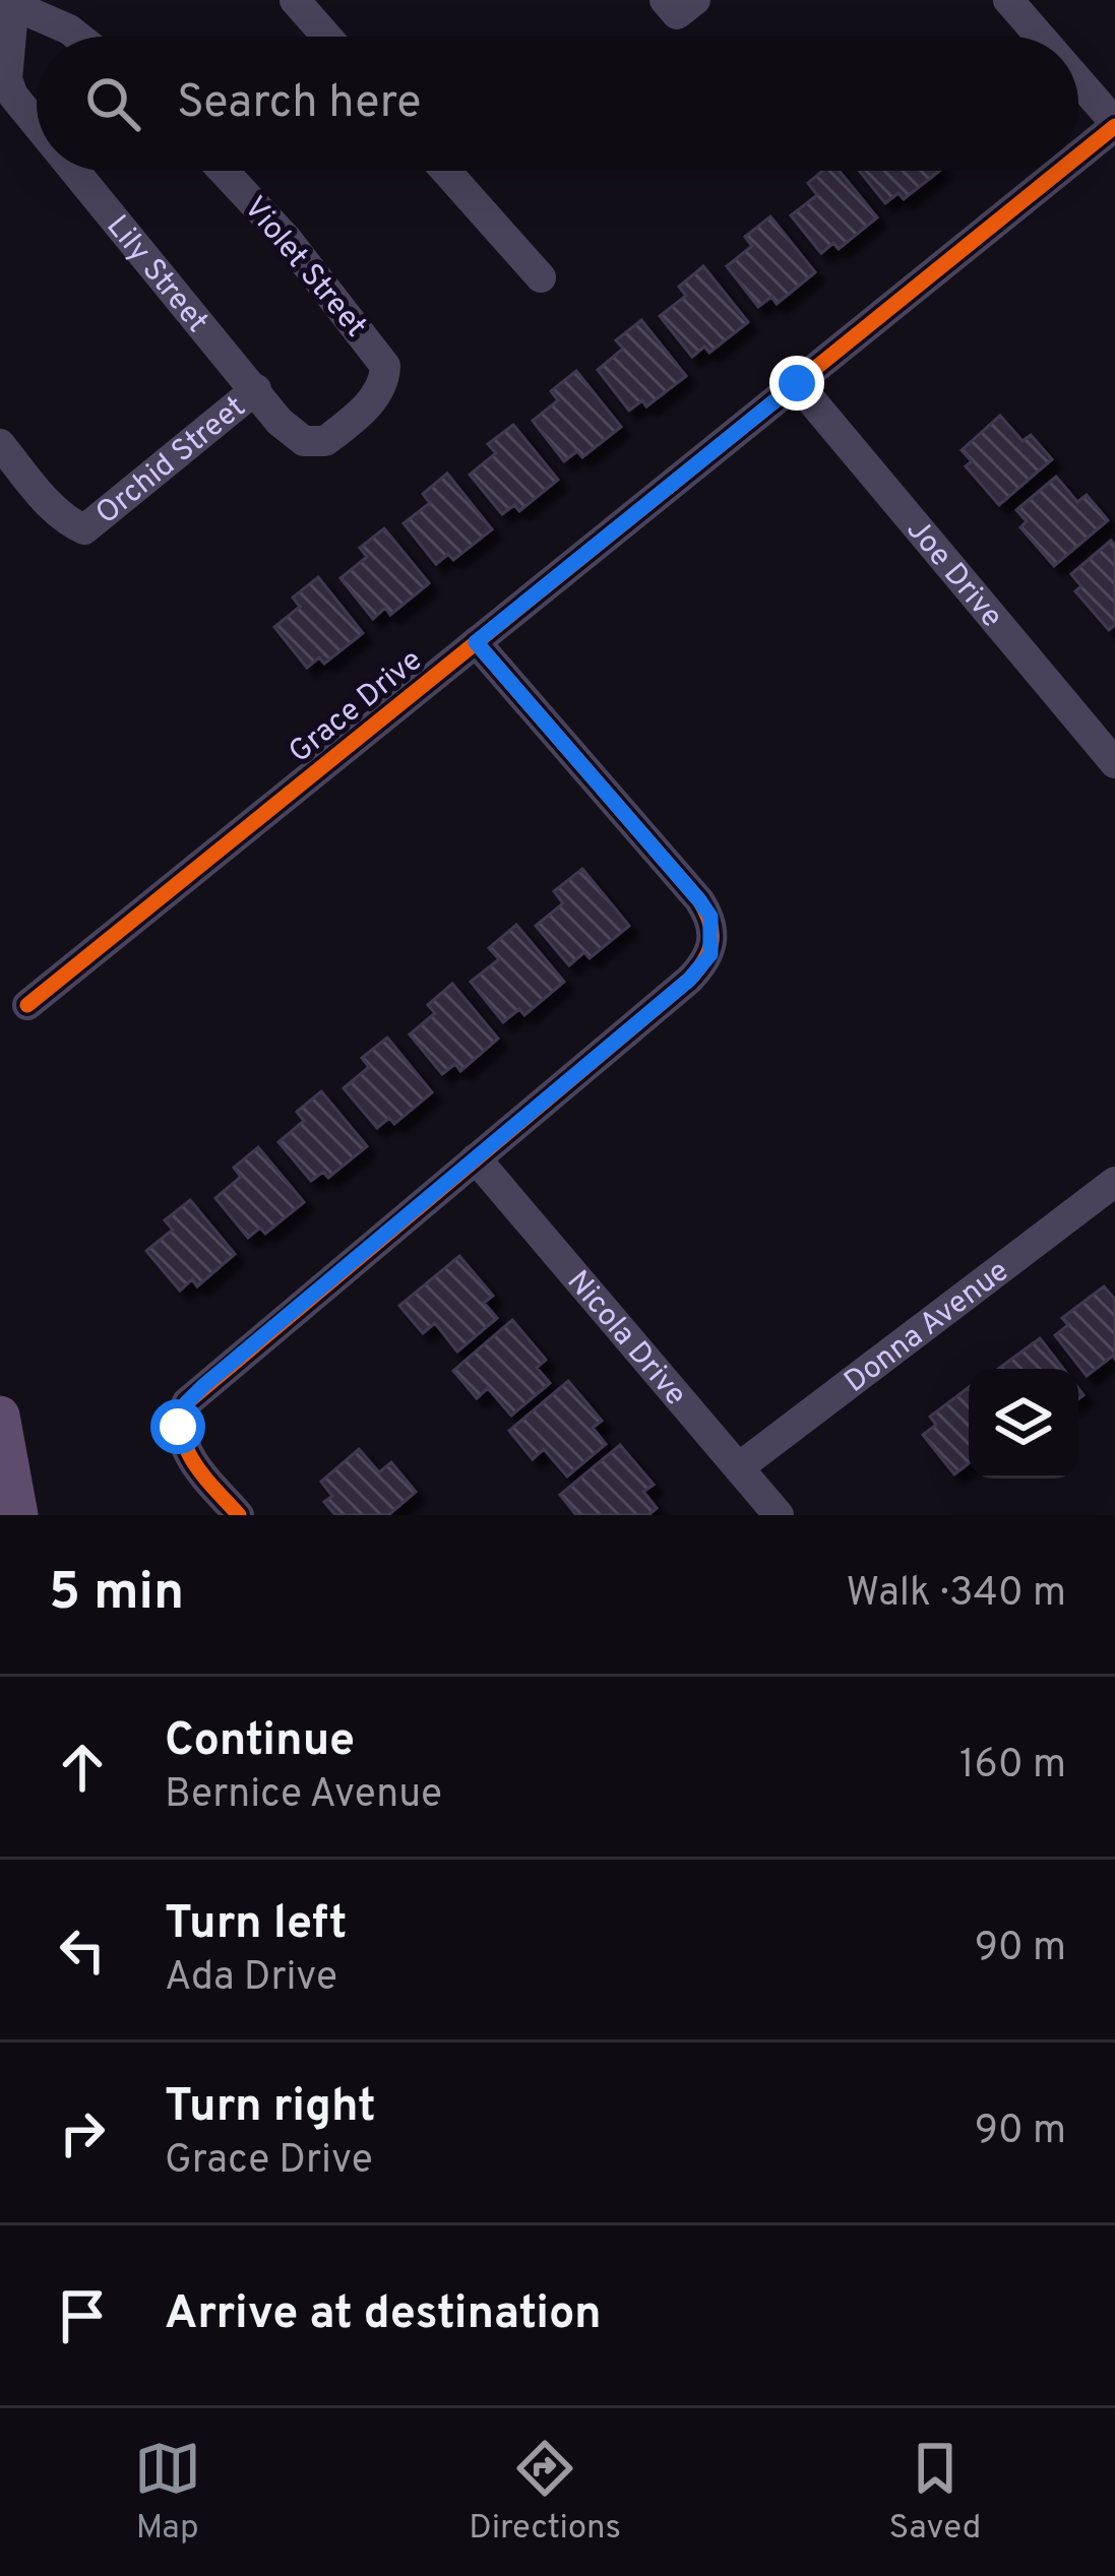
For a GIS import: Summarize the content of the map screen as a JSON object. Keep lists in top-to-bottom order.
{
  "streets": {
    "street": [
      "Violet Street",
      "Lily Street",
      "Orchid Street",
      "Joe Drive",
      "Grace Drive",
      "Donna Avenue",
      "Nicola Drive"
    ]
  },
  "crossings": [
    ["Violet Street", "Lily Street"],
    ["Lily Street", "Orchid Street"],
    ["Joe Drive", "Grace Drive"],
    ["Donna Avenue", "Nicola Drive"]
  ],
  "page": {
    "search": "Search here",
    "heading": ["5 min", "Walk · 340 m"],
    "list": [
      ["Continue", "Bernice Avenue", "160 m"],
      ["Turn left", "Ada Drive", "90 m"],
      ["Turn right", "Grace Drive", "90 m"],
      "Arrive at destination"
    ],
    "nav": ["Map", "Directions", "Saved"]
  }
}
